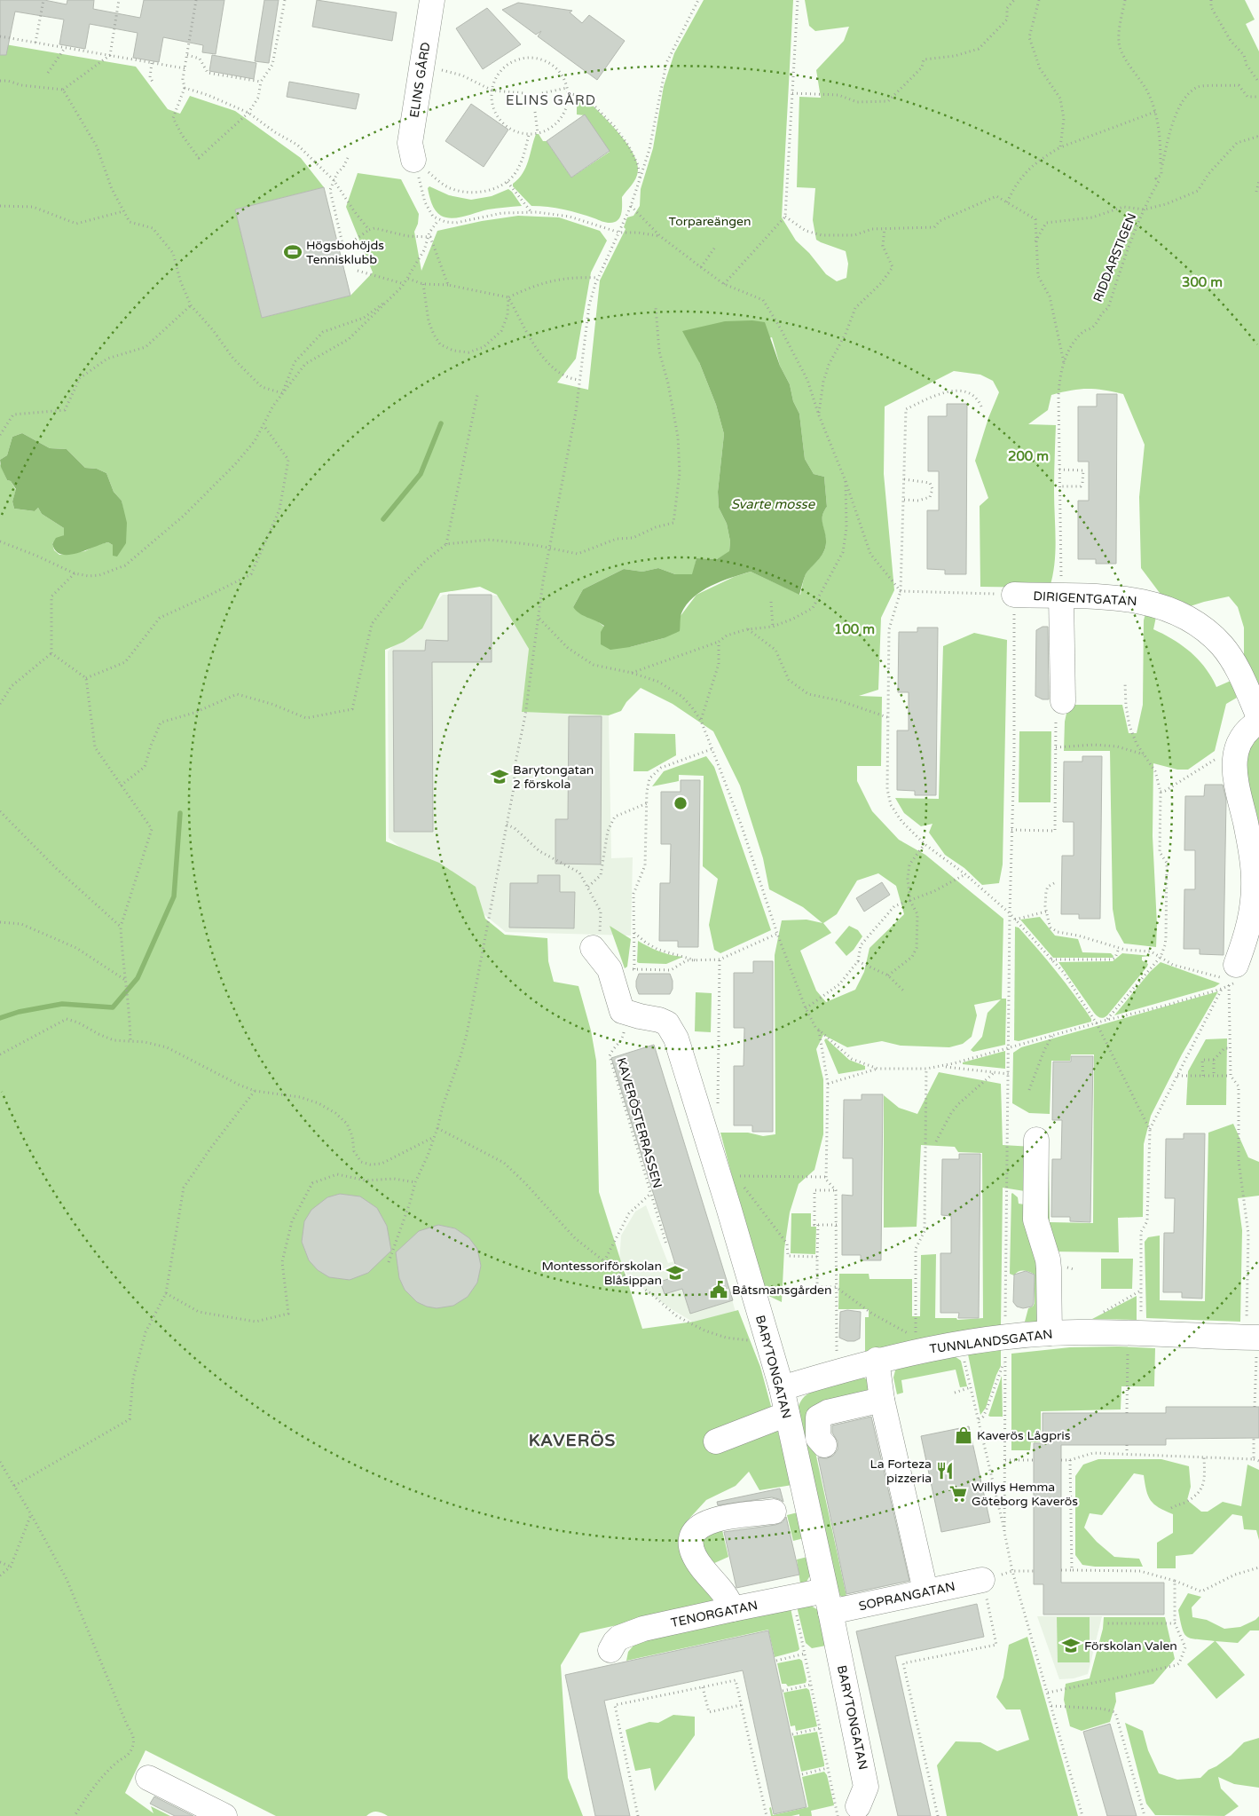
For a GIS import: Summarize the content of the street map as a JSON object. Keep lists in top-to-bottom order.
{
  "streets": {
    "street": [
      "ELINS GÅRD",
      "DIRIGENTGATAN",
      "TUNNLANDSGATAN",
      "BARYTONGATAN",
      "SOPRANGATAN",
      "TENORGATAN"
    ],
    "path": ["RIDDARSTIGEN", "KAVERÖSTERRASSEN"]
  },
  "crossings": [
    ["RIDDARSTIGEN", "DIRIGENTGATAN"],
    ["KAVERÖSTERRASSEN", "BARYTONGATAN"],
    ["TUNNLANDSGATAN", "BARYTONGATAN"],
    ["BARYTONGATAN", "SOPRANGATAN"],
    ["BARYTONGATAN", "TENORGATAN"],
    ["SOPRANGATAN", "TENORGATAN"]
  ],
  "districts": ["ELINS GÅRD", "KAVERÖS"],
  "water": ["Svarte mosse"],
  "parks": ["Torpareängen"],
  "places": {
    "sports": ["Högsbohöjds Tennisklubb"],
    "school or university": ["Barytongatan 2 förskola", "Montessoriförskolan Blåsippan", "Förskolan Valen"],
    "public building": ["Båtsmansgården"],
    "shop": ["Kaverös Lågpris"],
    "restaurant": ["La Forteza pizzeria"],
    "supermarket": ["Willys Hemma Göteborg Kaverös"]
  },
  "rings": ["300 m", "200 m", "100 m"]
}
